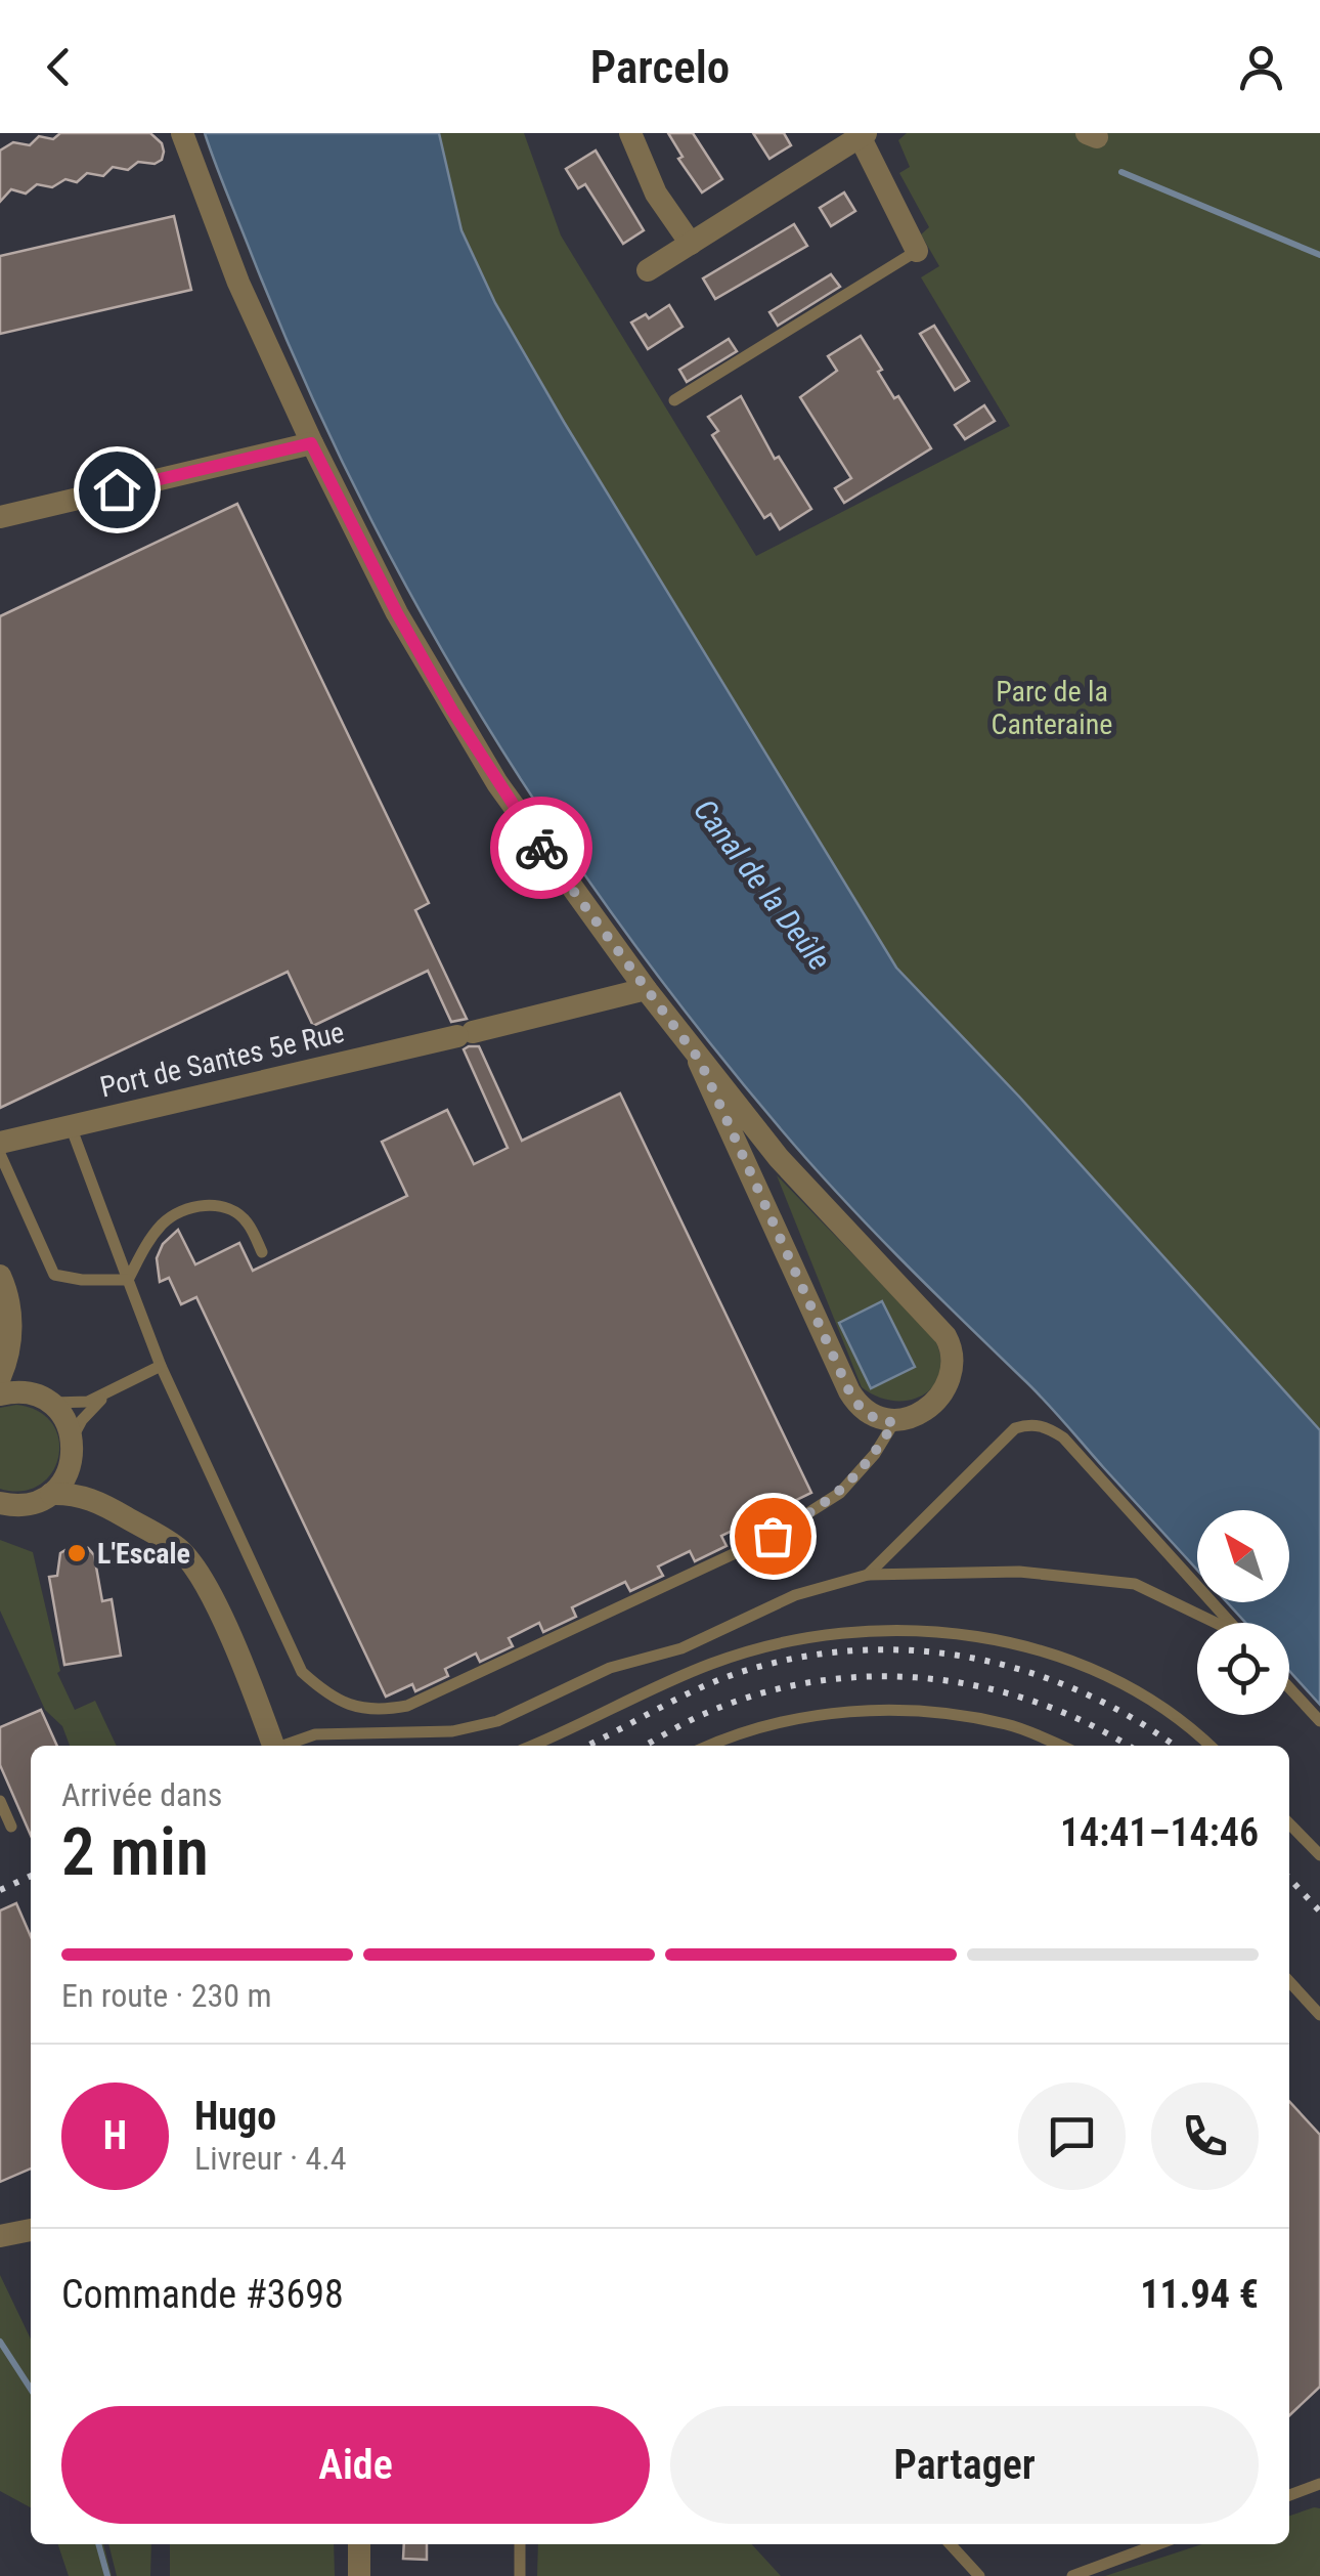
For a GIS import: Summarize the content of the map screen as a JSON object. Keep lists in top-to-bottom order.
{
  "streets": {
    "street": ["Port de Santes 5e Rue"]
  },
  "water": ["Canal de la Deûle"],
  "parks": ["Parc de la Canteraine"],
  "places": ["L'Escale"],
  "north": "top left",
  "page": {
    "header": "Parcelo",
    "heading": ["2 min", "Arrivée dans", "14:41–14:46"],
    "panel": [
      "Hugo",
      "Livreur · 4.4",
      "Commande #3698",
      "11.94 €"
    ],
    "bar": "En route · 230 m",
    "round": "H",
    "buttons": ["Aide", "Partager"]
  }
}
